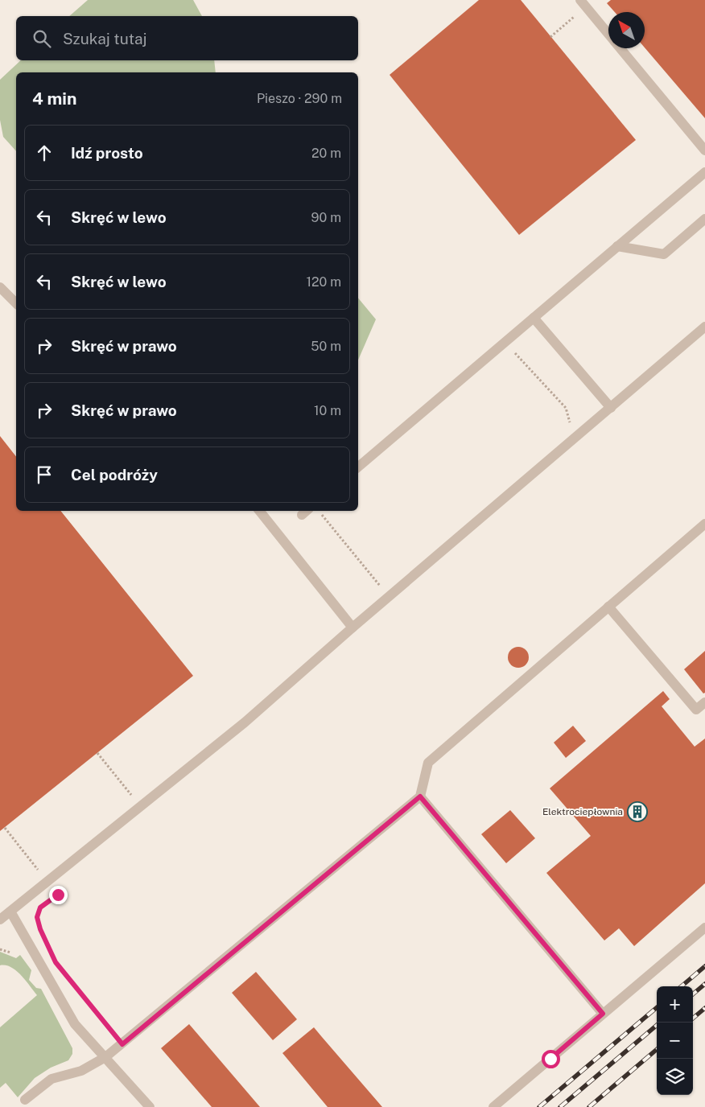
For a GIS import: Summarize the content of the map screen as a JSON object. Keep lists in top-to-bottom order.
{
  "places": {
    "building": ["Elektrociepłownia"]
  },
  "north": "top left",
  "page": {
    "search": "Szukaj tutaj",
    "heading": ["4 min", "Pieszo · 290 m"],
    "list": [
      ["Idź prosto", "20 m"],
      ["Skręć w lewo", "90 m"],
      ["Skręć w lewo", "120 m"],
      ["Skręć w prawo", "50 m"],
      ["Skręć w prawo", "10 m"],
      "Cel podróży"
    ],
    "map_buttons": ["+", "−"]
  }
}
